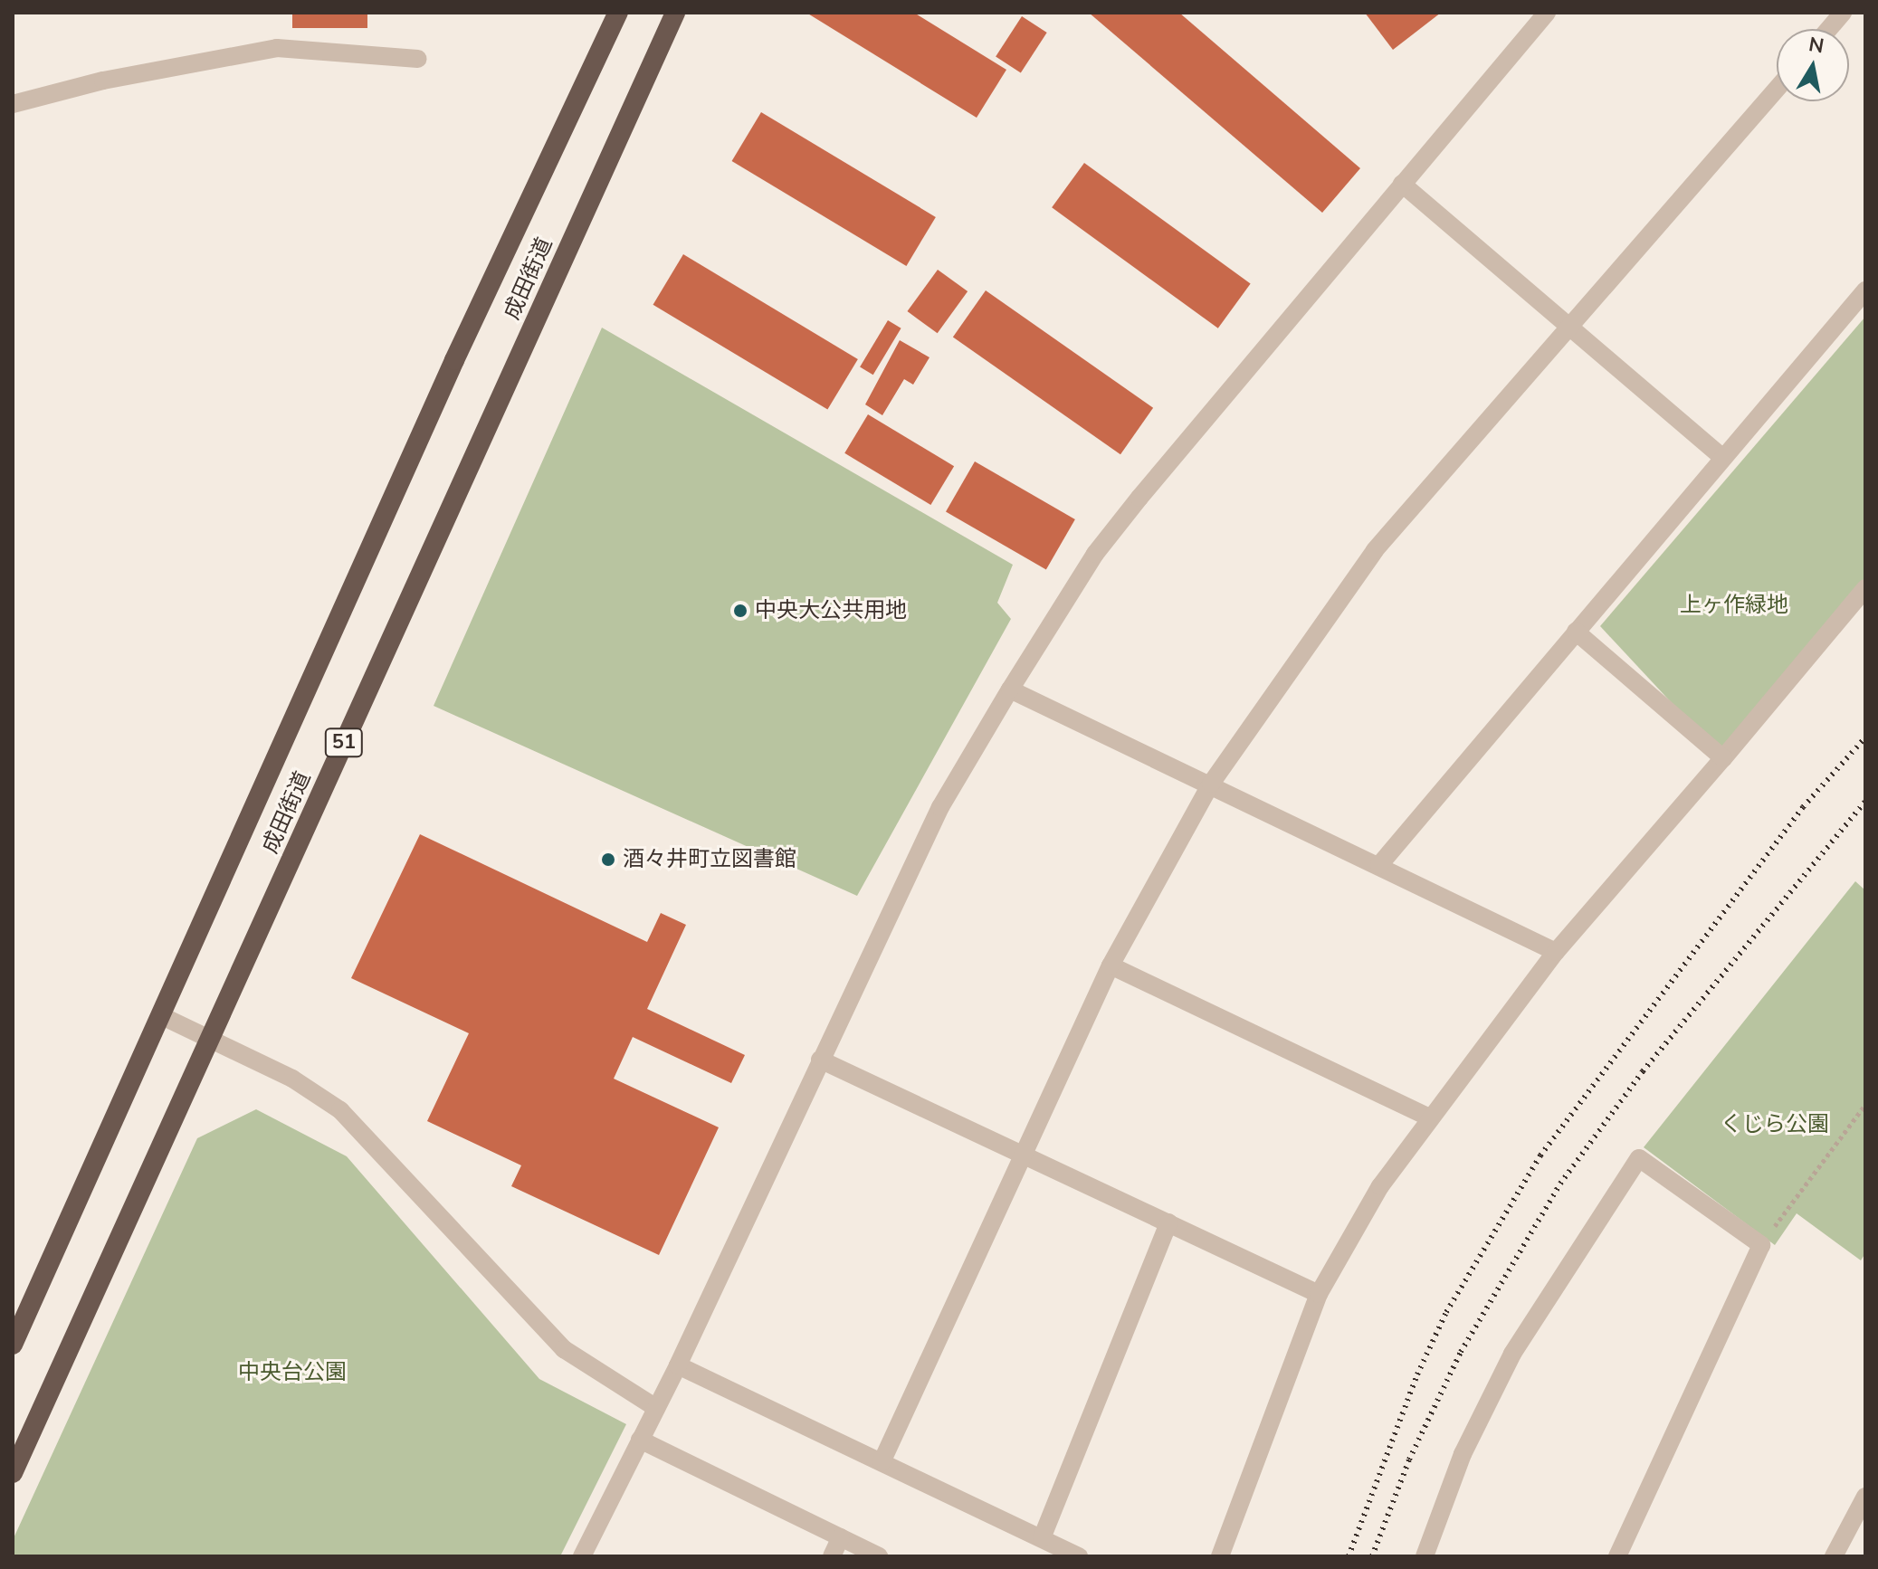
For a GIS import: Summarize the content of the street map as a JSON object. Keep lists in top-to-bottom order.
{
  "streets": {
    "highway": ["成田街道", "51"]
  },
  "parks": ["上ヶ作緑地", "くじら公園", "中央台公園"],
  "places": ["中央大公共用地", "酒々井町立図書館"],
  "north": "top"
}
